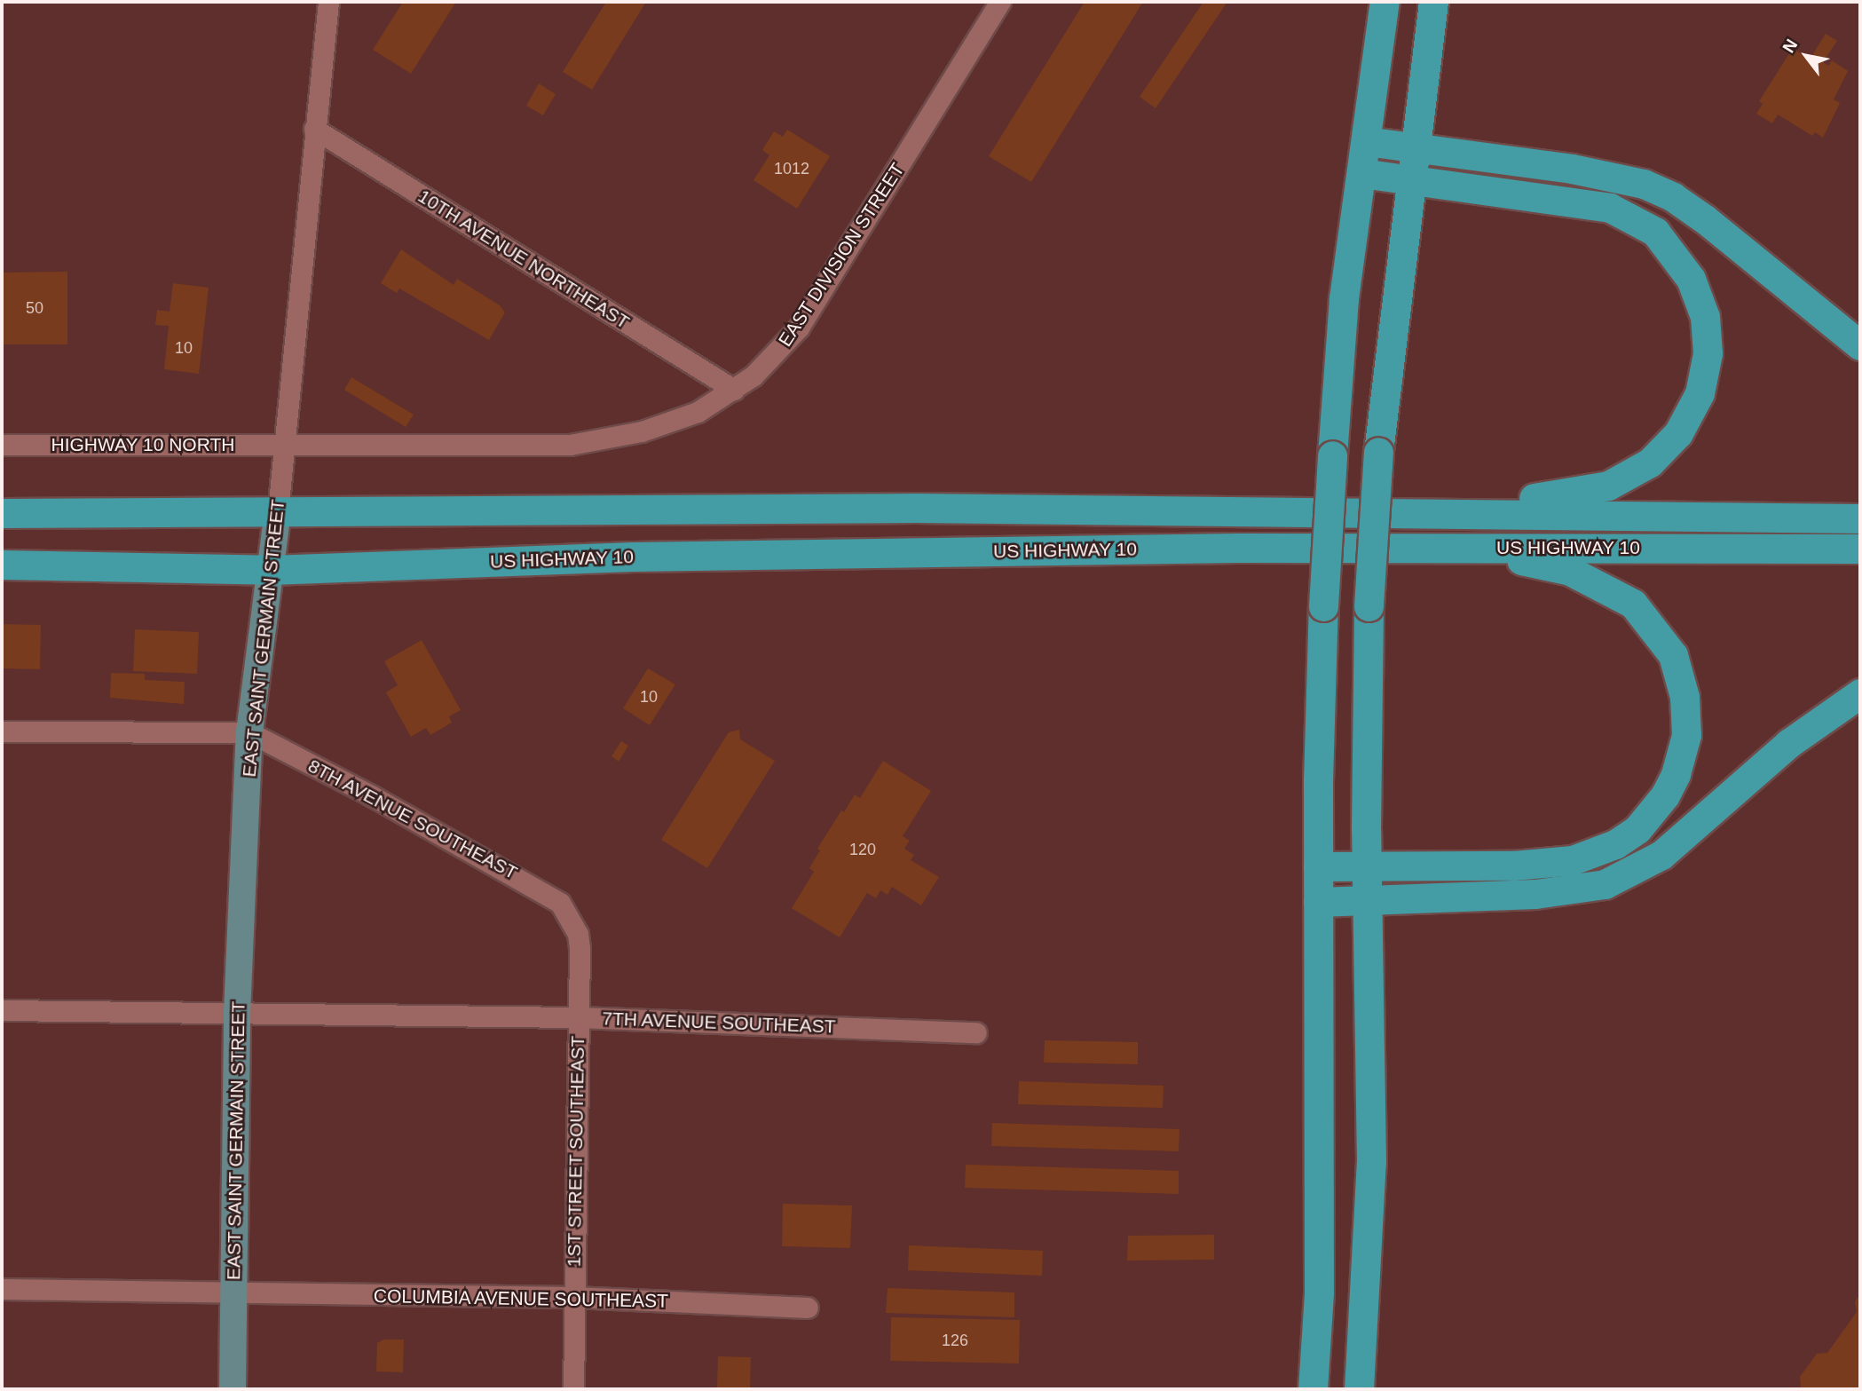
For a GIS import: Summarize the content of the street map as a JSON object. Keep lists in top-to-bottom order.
{
  "streets": {
    "highway": ["US HIGHWAY 10"],
    "main road": ["EAST SAINT GERMAIN STREET"],
    "street": [
      "EAST DIVISION STREET",
      "10TH AVENUE NORTHEAST",
      "HIGHWAY 10 NORTH",
      "8TH AVENUE SOUTHEAST",
      "7TH AVENUE SOUTHEAST",
      "1ST STREET SOUTHEAST",
      "COLUMBIA AVENUE SOUTHEAST"
    ]
  },
  "crossings": [
    ["EAST DIVISION STREET", "10TH AVENUE NORTHEAST"],
    ["EAST DIVISION STREET", "HIGHWAY 10 NORTH"],
    ["EAST DIVISION STREET", "EAST SAINT GERMAIN STREET"],
    ["10TH AVENUE NORTHEAST", "EAST SAINT GERMAIN STREET"],
    ["HIGHWAY 10 NORTH", "EAST SAINT GERMAIN STREET"],
    ["US HIGHWAY 10", "EAST SAINT GERMAIN STREET"],
    ["EAST SAINT GERMAIN STREET", "8TH AVENUE SOUTHEAST"],
    ["EAST SAINT GERMAIN STREET", "7TH AVENUE SOUTHEAST"],
    ["EAST SAINT GERMAIN STREET", "COLUMBIA AVENUE SOUTHEAST"],
    ["8TH AVENUE SOUTHEAST", "1ST STREET SOUTHEAST"],
    ["7TH AVENUE SOUTHEAST", "1ST STREET SOUTHEAST"],
    ["1ST STREET SOUTHEAST", "COLUMBIA AVENUE SOUTHEAST"]
  ],
  "house_numbers": [
    "1012",
    "50",
    "10",
    "10",
    "120",
    "126"
  ],
  "north": "top left"
}
